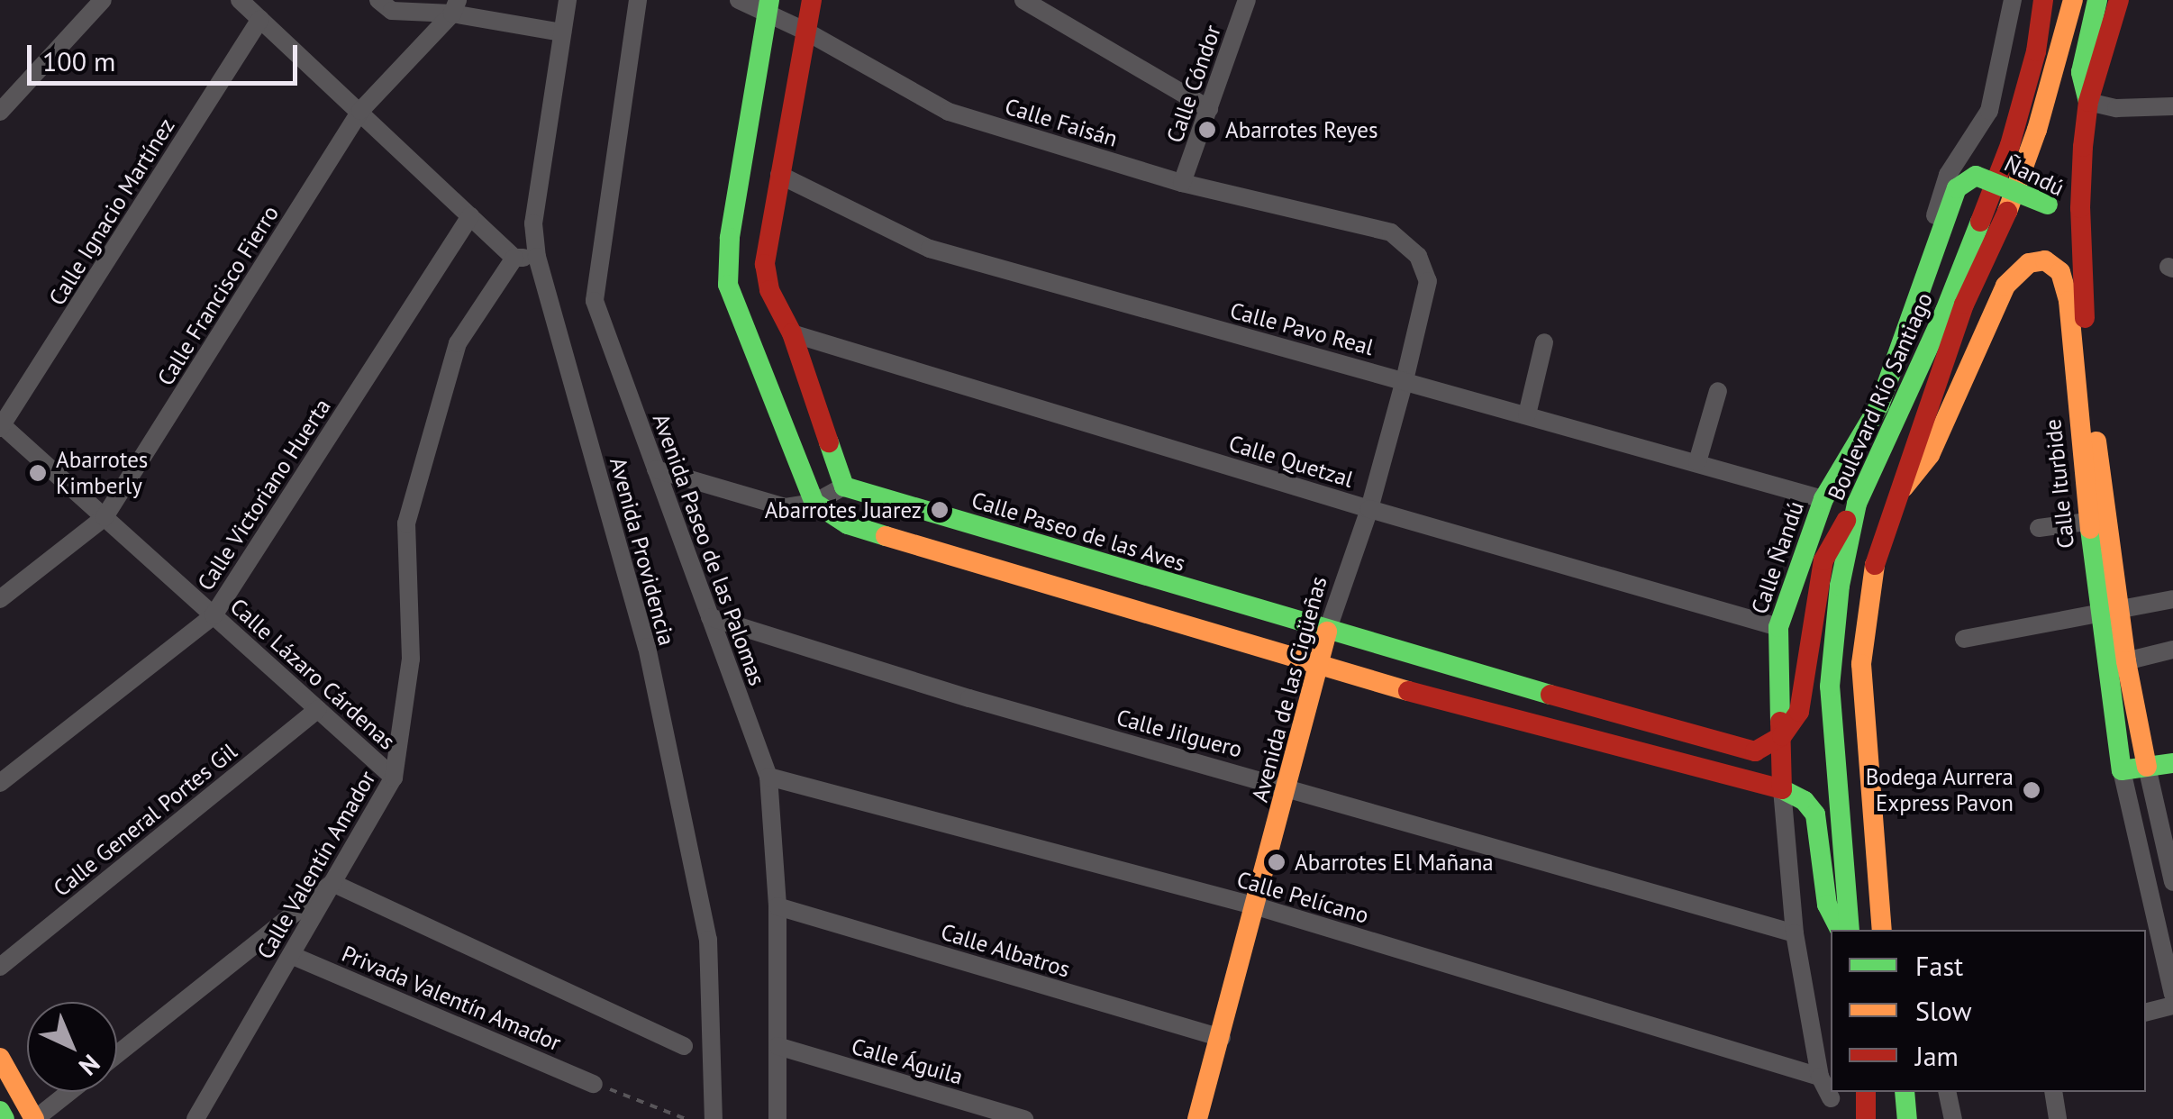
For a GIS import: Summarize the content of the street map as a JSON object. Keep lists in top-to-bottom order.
{
  "streets": {
    "street": [
      "Calle Cóndor",
      "Calle Faisán",
      "Ñandú",
      "Calle Ignacio Martínez",
      "Calle Francisco Fierro",
      "Calle Pavo Real",
      "Boulevard Río Santiago",
      "Calle Quetzal",
      "Calle Iturbide",
      "Calle Victoriano Huerta",
      "Calle Paseo de las Aves",
      "Avenida Paseo de las Palomas",
      "Avenida Providencia",
      "Calle Ñandú",
      "Calle Lázaro Cárdenas",
      "Avenida de las Cigüeñas",
      "Calle Jilguero",
      "Calle General Portes Gil",
      "Calle Valentín Amador",
      "Calle Pelícano",
      "Calle Albatros",
      "Privada Valentín Amador",
      "Calle Águila"
    ]
  },
  "crossings": [
    ["Calle Cóndor", "Calle Faisán"],
    ["Calle Faisán", "Avenida de las Cigüeñas"],
    ["Ñandú", "Calle Iturbide"],
    ["Ñandú", "Calle Ñandú"],
    ["Calle Ignacio Martínez", "Calle Lázaro Cárdenas"],
    ["Calle Francisco Fierro", "Calle Lázaro Cárdenas"],
    ["Calle Pavo Real", "Calle Ñandú"],
    ["Calle Pavo Real", "Avenida de las Cigüeñas"],
    ["Boulevard Río Santiago", "Calle Iturbide"],
    ["Calle Quetzal", "Calle Ñandú"],
    ["Calle Quetzal", "Avenida de las Cigüeñas"],
    ["Calle Victoriano Huerta", "Calle Lázaro Cárdenas"],
    ["Calle Paseo de las Aves", "Calle Ñandú"],
    ["Calle Paseo de las Aves", "Avenida de las Cigüeñas"],
    ["Avenida Paseo de las Palomas", "Calle Jilguero"],
    ["Avenida Paseo de las Palomas", "Calle Pelícano"],
    ["Avenida Paseo de las Palomas", "Calle Albatros"],
    ["Avenida Paseo de las Palomas", "Calle Águila"],
    ["Calle Ñandú", "Calle Jilguero"],
    ["Calle Ñandú", "Calle Pelícano"],
    ["Calle Lázaro Cárdenas", "Calle General Portes Gil"],
    ["Calle Lázaro Cárdenas", "Calle Valentín Amador"],
    ["Avenida de las Cigüeñas", "Calle Jilguero"],
    ["Avenida de las Cigüeñas", "Calle Pelícano"],
    ["Avenida de las Cigüeñas", "Calle Albatros"],
    ["Calle Valentín Amador", "Privada Valentín Amador"]
  ],
  "places": [
    "Abarrotes Reyes",
    "Abarrotes Kimberly",
    "Abarrotes Juarez",
    "Bodega Aurrera Express Pavon",
    "Abarrotes El Mañana"
  ],
  "legend": ["Fast", "Slow", "Jam"],
  "scale_bar": "100 m",
  "north": "bottom right"
}
